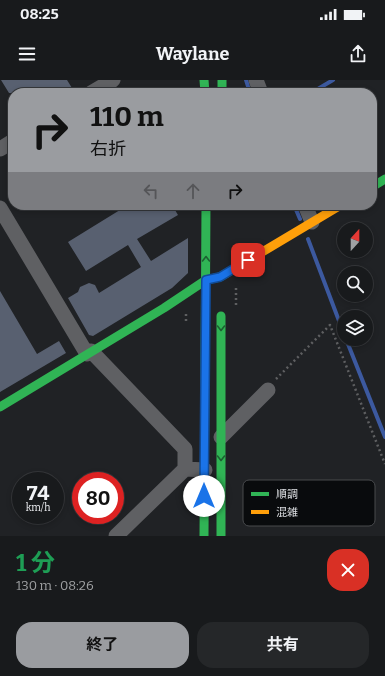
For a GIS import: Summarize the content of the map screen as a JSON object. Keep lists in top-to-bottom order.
{
  "legend": ["順調", "混雑"],
  "north": "top",
  "page": {
    "status": "08:25",
    "header": "Waylane",
    "turn": ["110 m", "右折"],
    "speed": "74 km/h",
    "limit": "80",
    "heading": ["1 分", "130 m · 08:26"],
    "buttons": ["終了", "共有"]
  }
}
